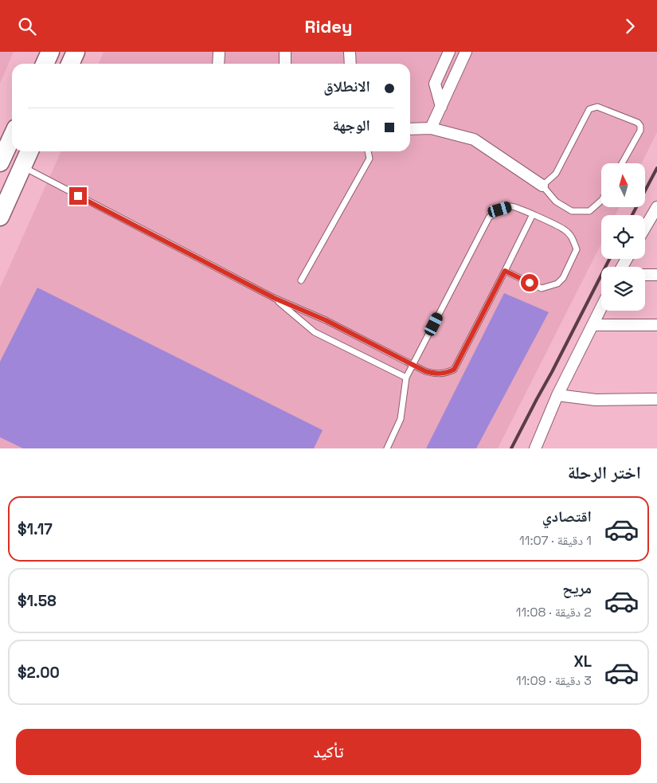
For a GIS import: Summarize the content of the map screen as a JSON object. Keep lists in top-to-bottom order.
{
  "north": "top",
  "page": {
    "header": "Ridey",
    "banner": ["الانطلاق", "الوجهة"],
    "heading": "اختر الرحلة",
    "list": [
      {
        "name": "اقتصادي",
        "note": "1 دقيقة · 11:07",
        "value": "$1.17"
      },
      {
        "name": "مريح",
        "note": "2 دقيقة · 11:08",
        "value": "$1.58"
      },
      {
        "name": "XL",
        "note": "3 دقيقة · 11:09",
        "value": "$2.00"
      }
    ],
    "buttons": "تأكيد"
  }
}
